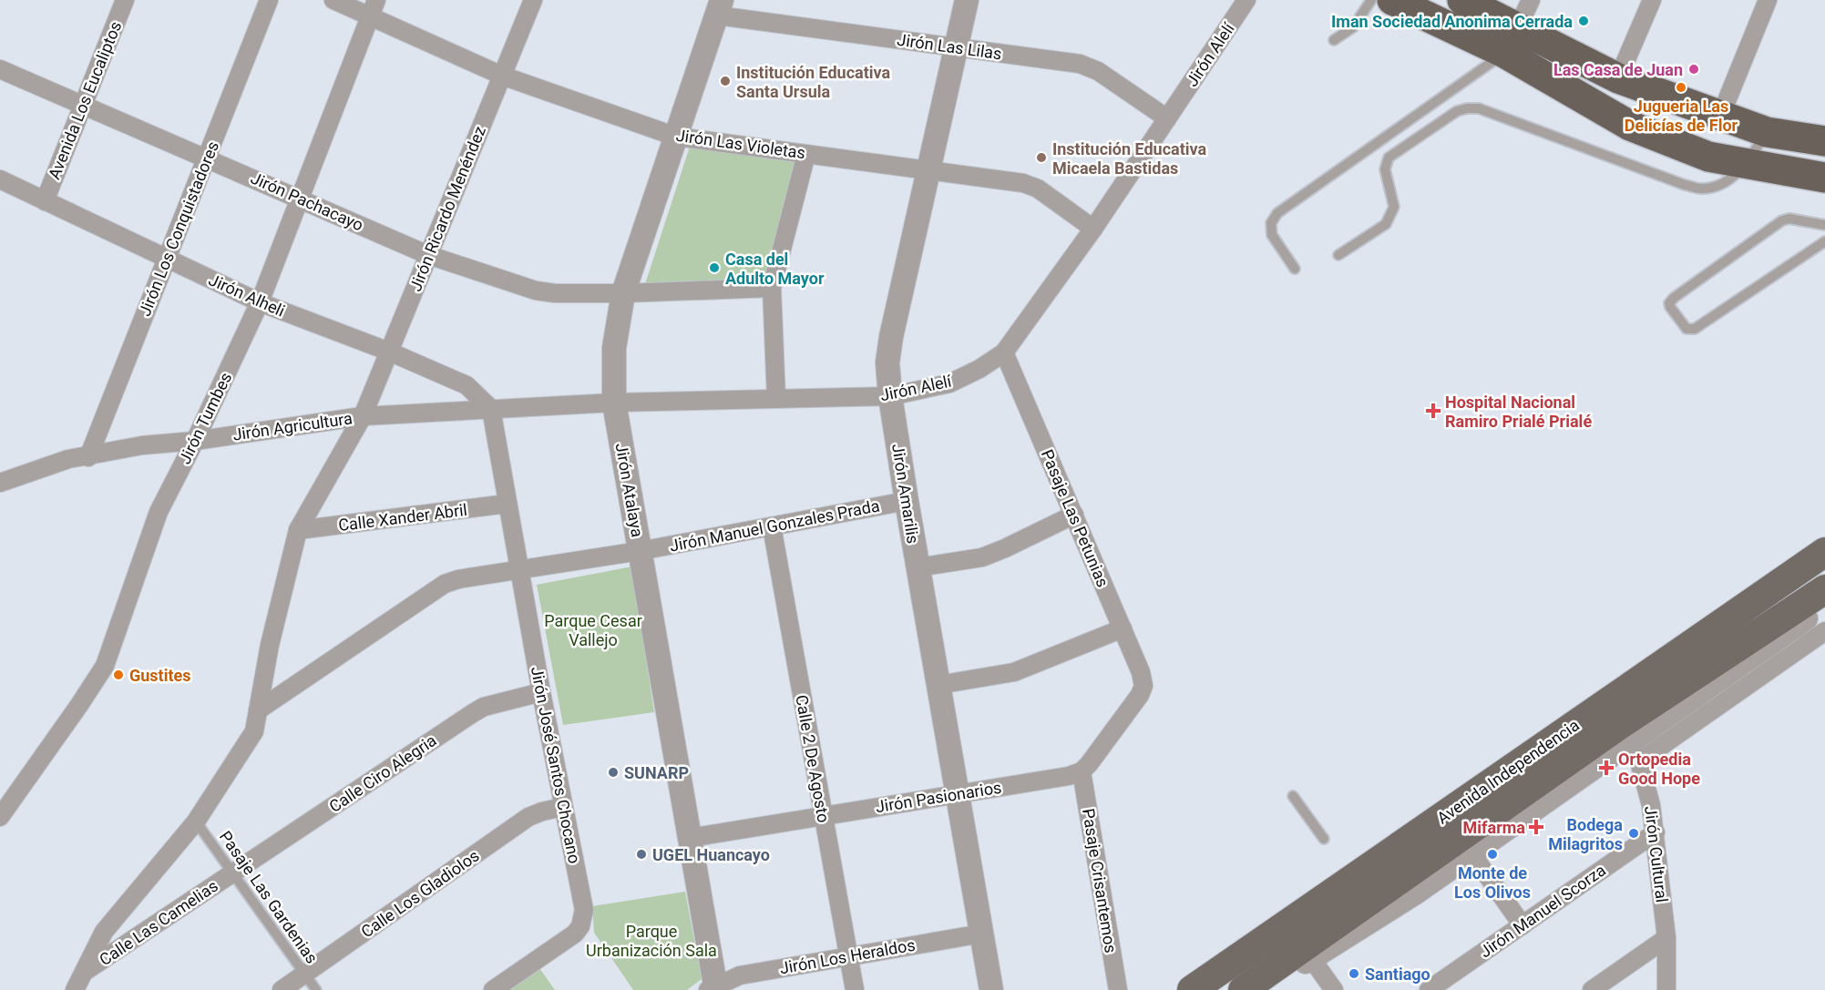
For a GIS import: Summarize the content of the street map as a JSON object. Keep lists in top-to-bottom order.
{
  "streets": {
    "main road": ["Avenida Independencia"],
    "street": [
      "Jirón Las Lilas",
      "Jirón Alelí",
      "Avenida Los Eucaliptos",
      "Jirón Las Violetas",
      "Jirón Pachacayo",
      "Jirón Ricardo Menéndez",
      "Jirón Los Conquistadores",
      "Jirón Alheli",
      "Jirón Tumbes",
      "Jirón Agricultura",
      "Jirón Atalaya",
      "Jirón Amarilis",
      "Calle Xander Abril",
      "Pasaje Las Petunias",
      "Jirón Manuel Gonzales Prada",
      "Calle 2 De Agosto",
      "Jirón José Santos Chocano",
      "Calle Ciro Alegria",
      "Jirón Pasionarios",
      "Jirón Cultural",
      "Pasaje Crisantemos",
      "Calle Los Gladiolos",
      "Jirón Manuel Scorza",
      "Calle Las Camelias",
      "Jirón Los Heraldos"
    ],
    "lane": ["Pasaje Las Gardenias"]
  },
  "crossings": [
    ["Jirón Las Lilas", "Jirón Alelí"],
    ["Jirón Las Lilas", "Jirón Atalaya"],
    ["Jirón Las Lilas", "Jirón Amarilis"],
    ["Jirón Alelí", "Jirón Las Violetas"],
    ["Jirón Alelí", "Jirón Alheli"],
    ["Jirón Alelí", "Jirón Agricultura"],
    ["Jirón Alelí", "Jirón Atalaya"],
    ["Jirón Alelí", "Jirón Amarilis"],
    ["Jirón Alelí", "Pasaje Las Petunias"],
    ["Jirón Alelí", "Jirón José Santos Chocano"],
    ["Avenida Los Eucaliptos", "Jirón Pachacayo"],
    ["Avenida Los Eucaliptos", "Jirón Alheli"],
    ["Jirón Las Violetas", "Jirón Ricardo Menéndez"],
    ["Jirón Las Violetas", "Jirón Tumbes"],
    ["Jirón Las Violetas", "Jirón Atalaya"],
    ["Jirón Las Violetas", "Jirón Amarilis"],
    ["Jirón Pachacayo", "Jirón Ricardo Menéndez"],
    ["Jirón Pachacayo", "Jirón Los Conquistadores"],
    ["Jirón Pachacayo", "Jirón Tumbes"],
    ["Jirón Pachacayo", "Jirón Atalaya"],
    ["Jirón Ricardo Menéndez", "Jirón Alheli"],
    ["Jirón Ricardo Menéndez", "Jirón Agricultura"],
    ["Jirón Ricardo Menéndez", "Calle Xander Abril"],
    ["Jirón Ricardo Menéndez", "Jirón Manuel Gonzales Prada"],
    ["Jirón Ricardo Menéndez", "Pasaje Las Gardenias"],
    ["Jirón Ricardo Menéndez", "Calle Las Camelias"],
    ["Jirón Los Conquistadores", "Jirón Alheli"],
    ["Jirón Los Conquistadores", "Jirón Agricultura"],
    ["Jirón Alheli", "Jirón Tumbes"],
    ["Jirón Alheli", "Jirón Agricultura"],
    ["Jirón Alheli", "Jirón José Santos Chocano"],
    ["Jirón Tumbes", "Jirón Agricultura"],
    ["Jirón Agricultura", "Jirón José Santos Chocano"],
    ["Jirón Atalaya", "Jirón Manuel Gonzales Prada"],
    ["Jirón Atalaya", "Jirón Pasionarios"],
    ["Jirón Atalaya", "Jirón Los Heraldos"],
    ["Jirón Amarilis", "Jirón Manuel Gonzales Prada"],
    ["Jirón Amarilis", "Jirón Pasionarios"],
    ["Jirón Amarilis", "Jirón Los Heraldos"],
    ["Calle Xander Abril", "Jirón José Santos Chocano"],
    ["Pasaje Las Petunias", "Jirón Pasionarios"],
    ["Pasaje Las Petunias", "Pasaje Crisantemos"],
    ["Jirón Manuel Gonzales Prada", "Calle 2 De Agosto"],
    ["Jirón Manuel Gonzales Prada", "Jirón José Santos Chocano"],
    ["Calle 2 De Agosto", "Jirón Pasionarios"],
    ["Calle 2 De Agosto", "Jirón Los Heraldos"],
    ["Jirón José Santos Chocano", "Calle Ciro Alegria"],
    ["Jirón José Santos Chocano", "Calle Los Gladiolos"],
    ["Avenida Independencia", "Jirón Cultural"],
    ["Calle Ciro Alegria", "Pasaje Las Gardenias"],
    ["Calle Ciro Alegria", "Calle Las Camelias"],
    ["Jirón Pasionarios", "Pasaje Crisantemos"],
    ["Jirón Cultural", "Jirón Manuel Scorza"],
    ["Calle Los Gladiolos", "Pasaje Las Gardenias"],
    ["Pasaje Las Gardenias", "Calle Las Camelias"]
  ],
  "parks": ["Parque Cesar Vallejo", "Parque Urbanización Sala"],
  "places": {
    "other": [
      "Iman Sociedad Anonima Cerrada",
      "Las Casa de Juan",
      "Institución Educativa Santa Ursula",
      "Jugueria Las Delicías de Flor",
      "Institución Educativa Micaela Bastidas",
      "Casa del Adulto Mayor",
      "Gustites",
      "SUNARP",
      "Bodega Milagritos",
      "UGEL Huancayo",
      "Monte de Los Olivos",
      "Santiago"
    ],
    "health": ["Hospital Nacional Ramiro Prialé Prialé", "Ortopedia Good Hope", "Mifarma"]
  }
}
